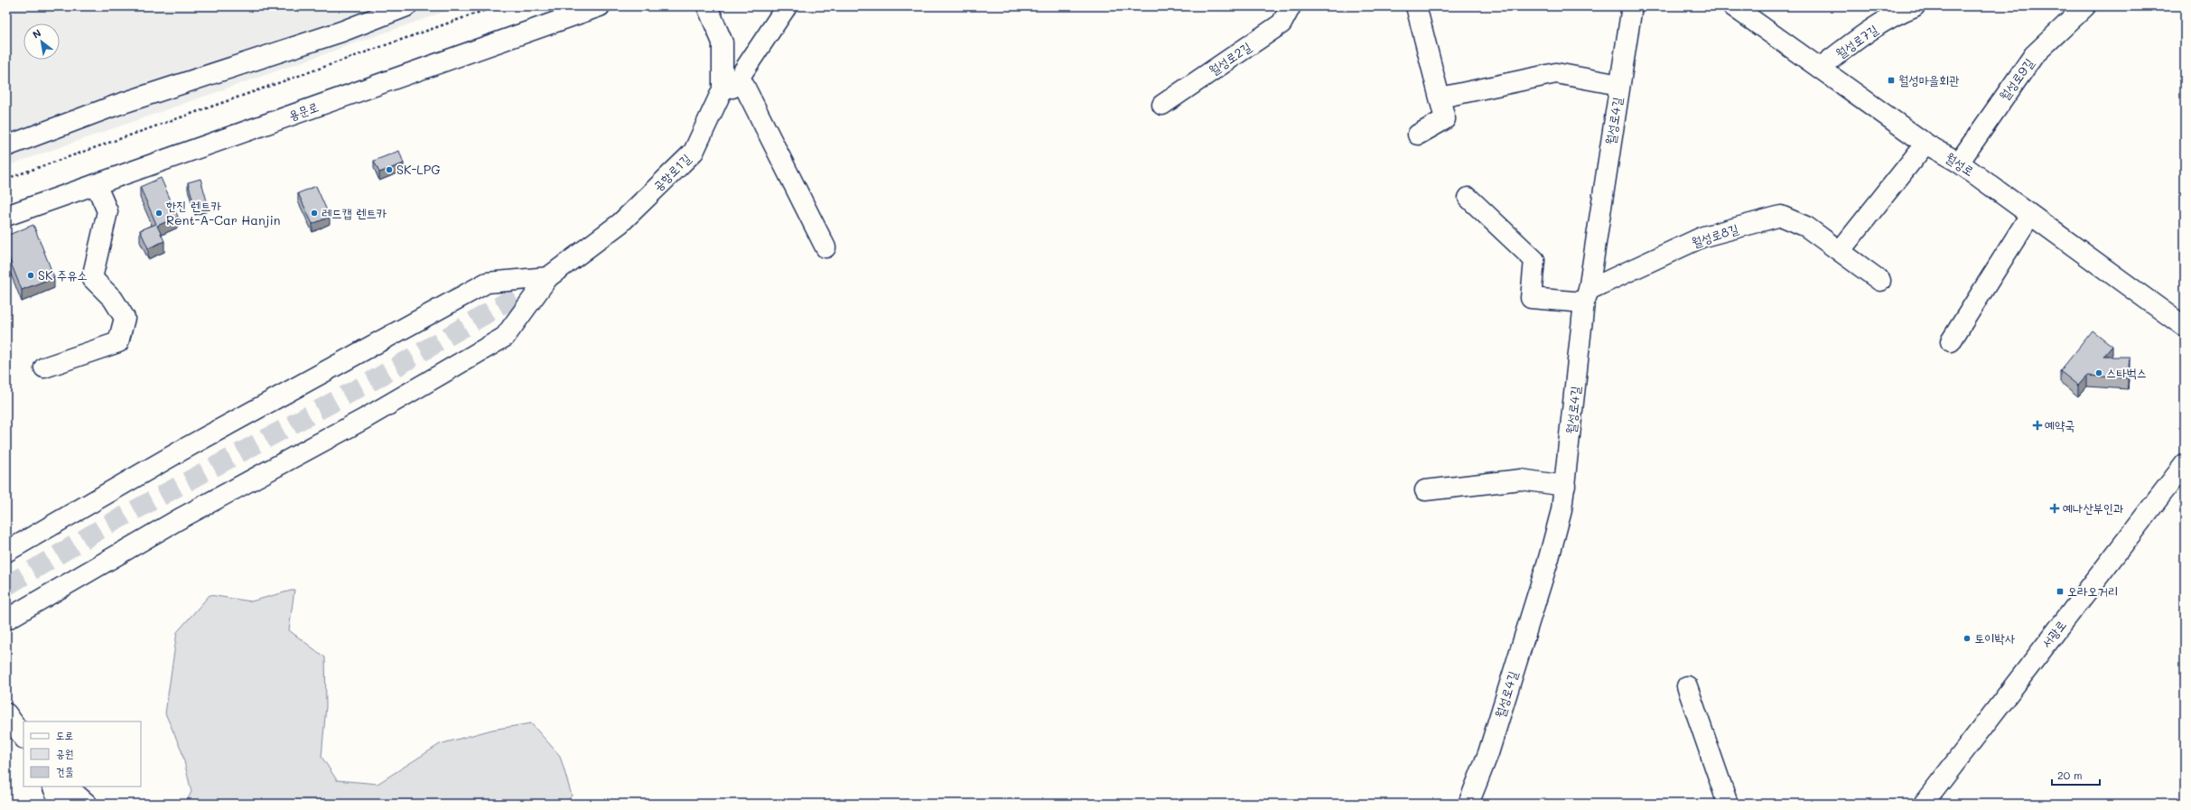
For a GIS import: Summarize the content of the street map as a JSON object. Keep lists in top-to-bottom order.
{
  "streets": {
    "street": [
      "월성로7길",
      "월성로2길",
      "월성로9길",
      "용문로",
      "월성로4길",
      "월성로",
      "공항로1길",
      "월성로8길",
      "서광로"
    ]
  },
  "crossings": [
    ["월성로7길", "월성로"],
    ["월성로9길", "월성로"],
    ["월성로4길", "월성로8길"]
  ],
  "places": {
    "transit": ["월성마을회관", "오라오거리"],
    "other": [
      "SK-LPG",
      "한진 렌트카 Rent-A-Car Hanjin",
      "레드캡 렌트카",
      "SK 주유소",
      "스타벅스",
      "토이박사"
    ],
    "health": ["예약국", "예나산부인과"]
  },
  "legend": ["도로", "공원", "건물"],
  "scale_bar": "20 m",
  "north": "top left"
}
